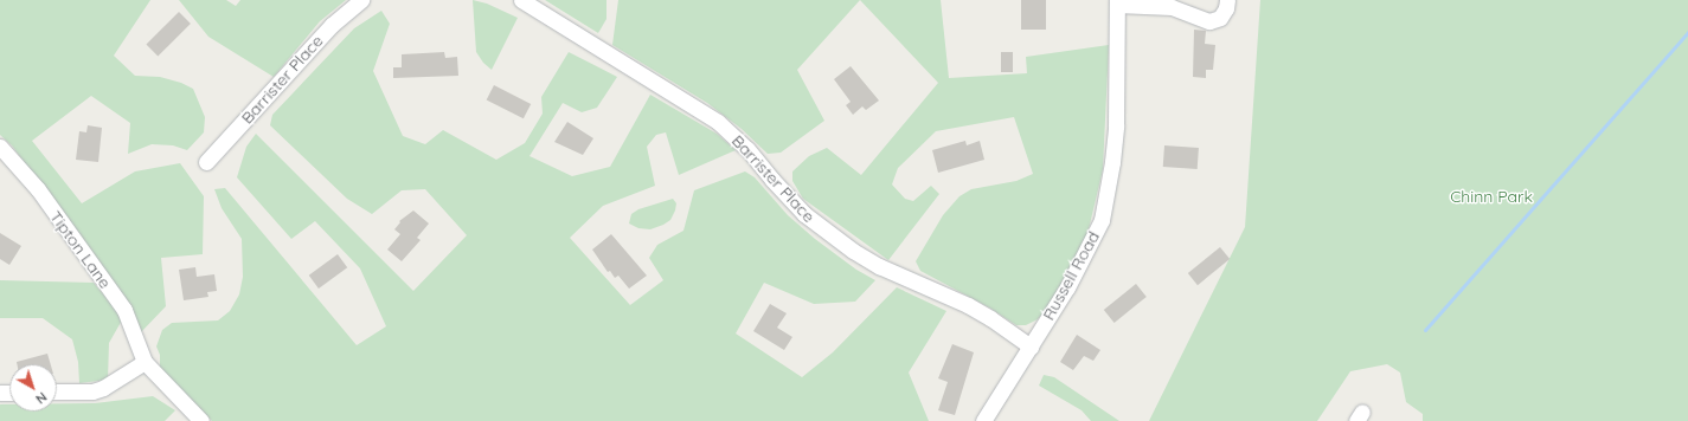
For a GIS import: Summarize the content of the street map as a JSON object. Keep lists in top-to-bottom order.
{
  "streets": {
    "street": ["Barrister Place", "Tipton Lane", "Russell Road"]
  },
  "crossings": [
    ["Barrister Place", "Russell Road"]
  ],
  "parks": ["Chinn Park"],
  "north": "bottom right"
}
